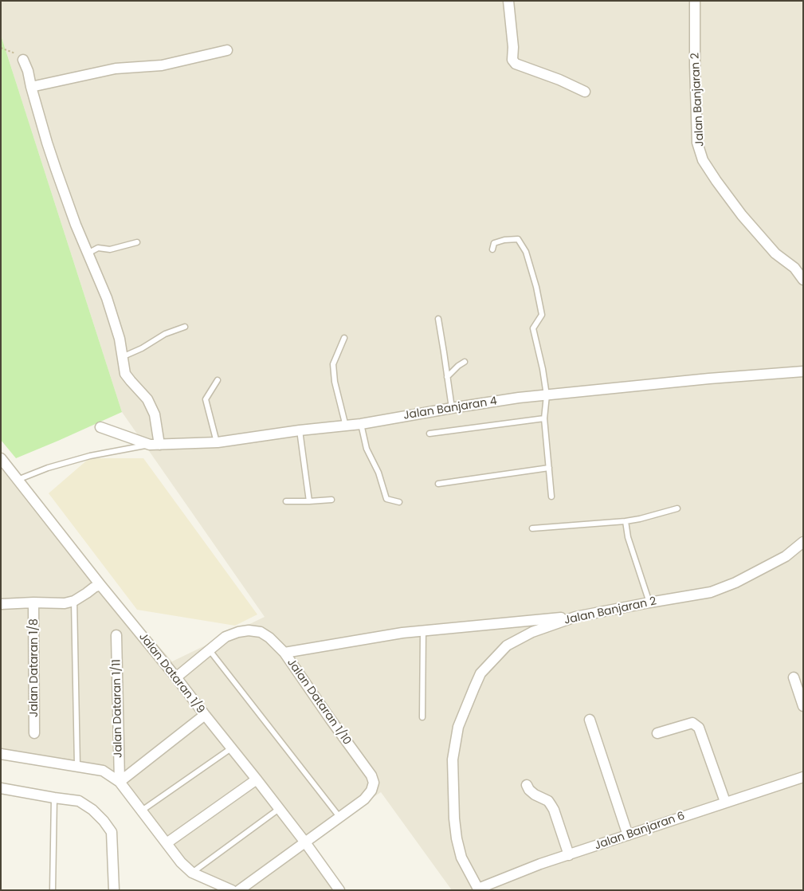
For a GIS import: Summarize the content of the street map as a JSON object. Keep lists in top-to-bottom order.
{
  "streets": {
    "street": [
      "Jalan Banjaran 2",
      "Jalan Banjaran 4",
      "Jalan Dataran 1/8",
      "Jalan Dataran 1/9",
      "Jalan Dataran 1/10",
      "Jalan Dataran 1/11",
      "Jalan Banjaran 6"
    ]
  },
  "crossings": [
    ["Jalan Banjaran 2", "Jalan Banjaran 6"],
    ["Jalan Dataran 1/9", "Jalan Dataran 1/10"],
    ["Jalan Dataran 1/9", "Jalan Dataran 1/11"]
  ]
}
